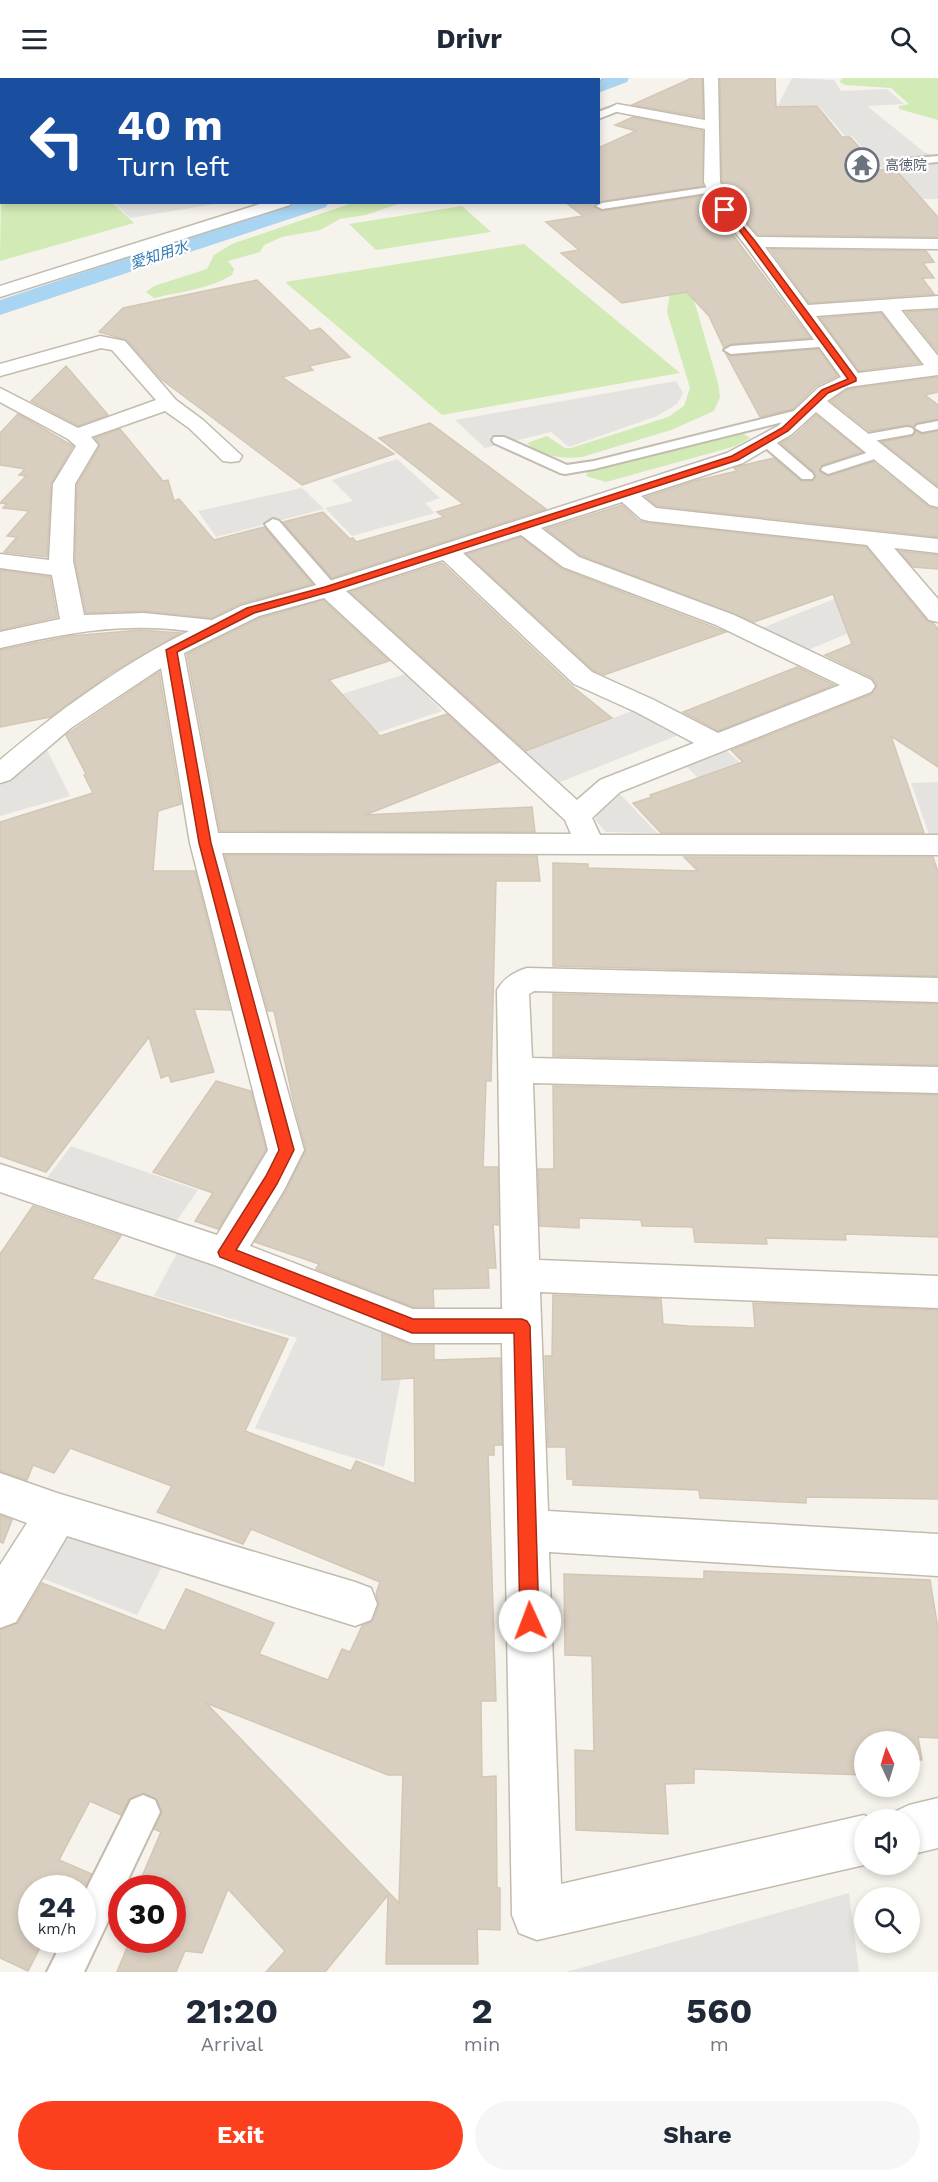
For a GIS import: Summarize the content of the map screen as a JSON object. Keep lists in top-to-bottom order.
{
  "water": ["愛知用水"],
  "places": {
    "temple": ["高徳院"]
  },
  "north": "top",
  "page": {
    "header": "Drivr",
    "turn": ["40 m", "Turn left"],
    "speed": "24 km/h",
    "limit": "30",
    "eta": [
      "21:20",
      "Arrival",
      "2",
      "min",
      "560",
      "m"
    ],
    "buttons": ["Exit", "Share"]
  }
}
